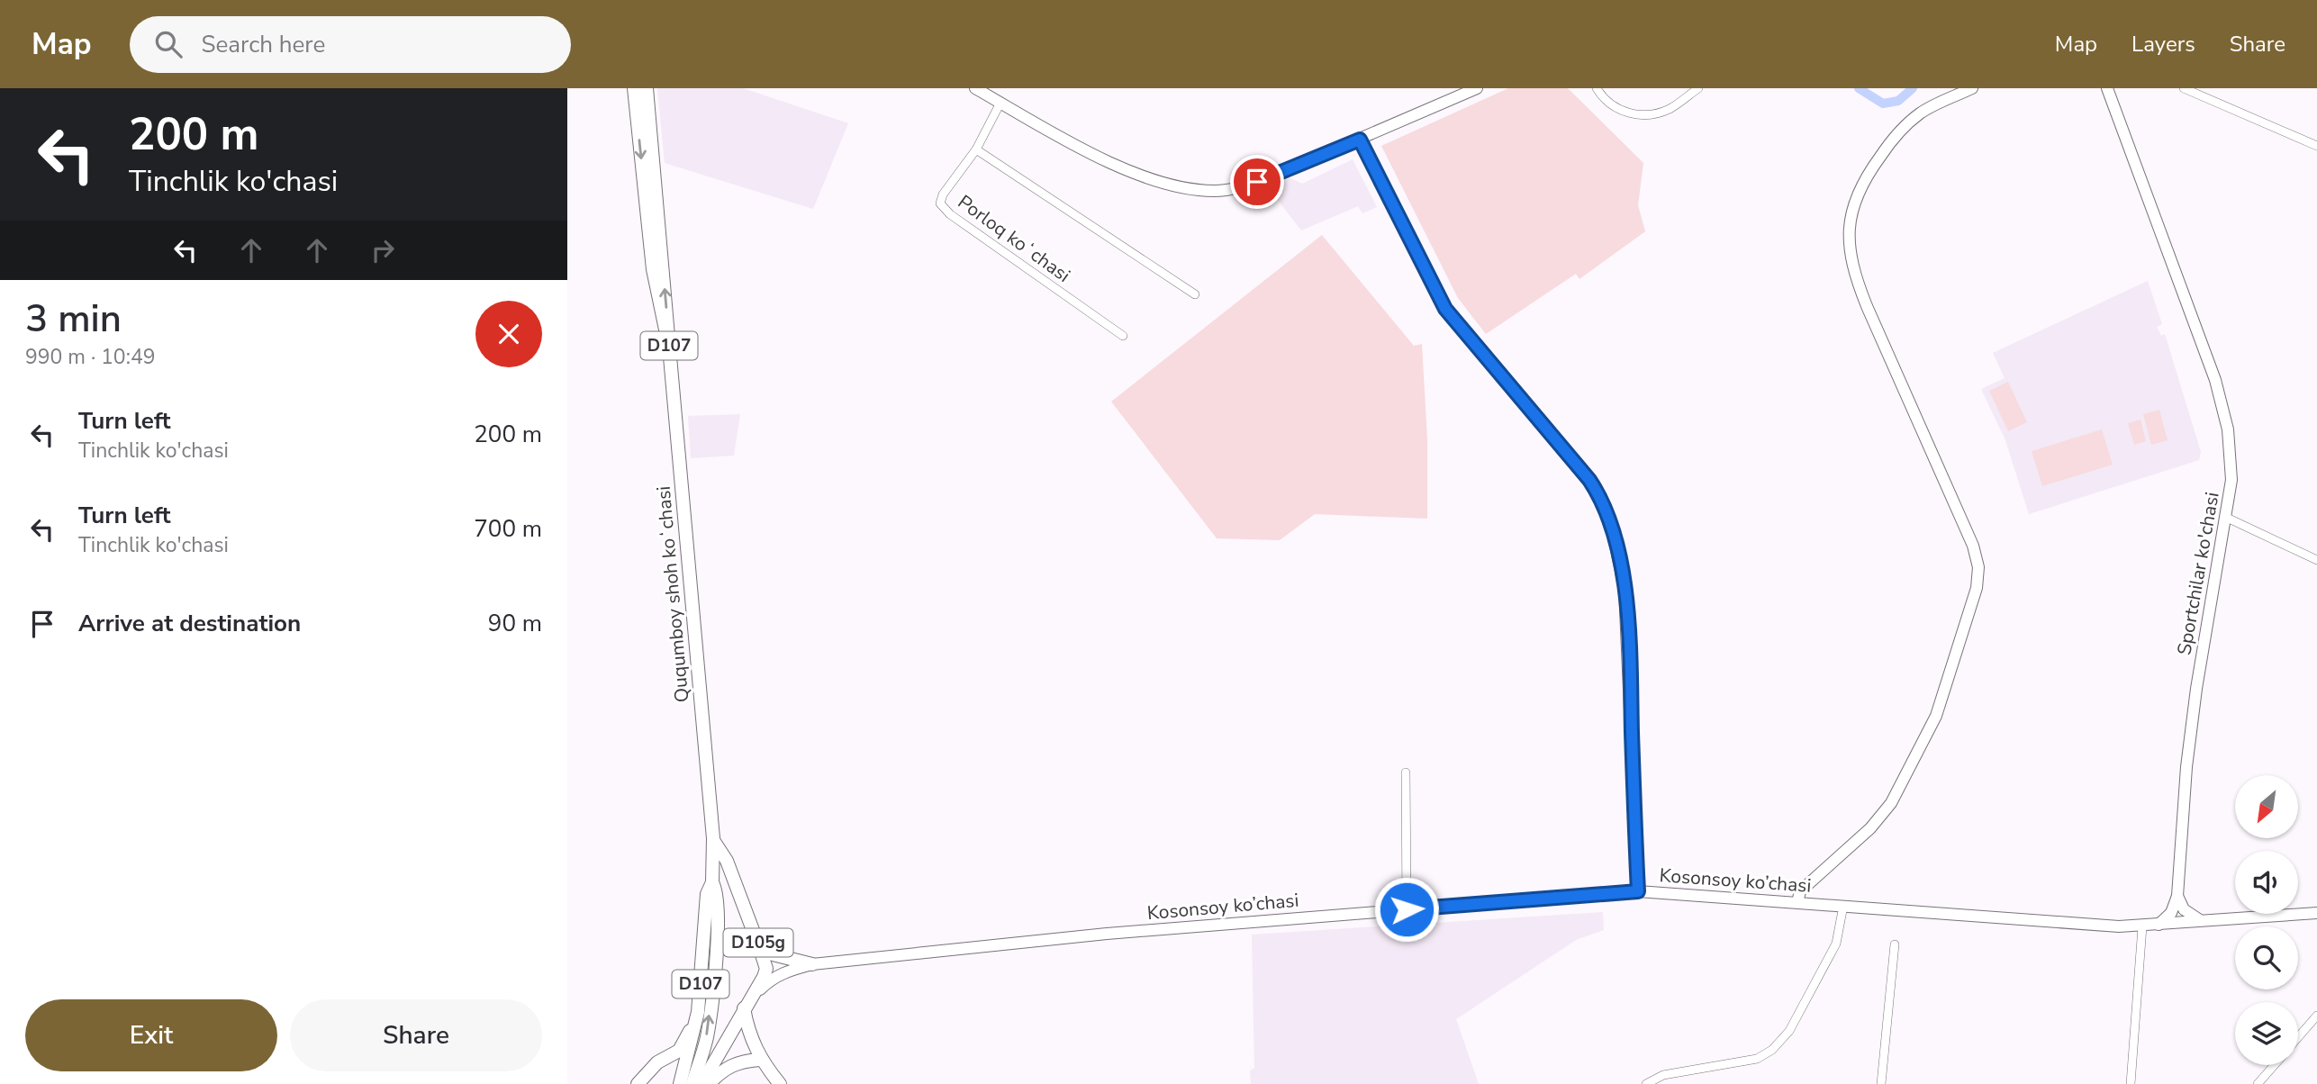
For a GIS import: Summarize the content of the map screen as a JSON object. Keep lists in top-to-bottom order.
{
  "streets": {
    "main road": ["D107", "Ququmboy shoh koʻchasi", "D105g"],
    "street": ["Porloq koʻchasi", "Sportchilar ko'chasi", "Kosonsoy ko’chasi"]
  },
  "crossings": [
    ["D107", "Ququmboy shoh koʻchasi"],
    ["D107", "D105g"],
    ["Ququmboy shoh koʻchasi", "D105g"],
    ["Kosonsoy ko’chasi", "D105g"]
  ],
  "north": "bottom left",
  "page": {
    "header": "Map",
    "search": "Search here",
    "nav": ["Map", "Layers", "Share"],
    "turn": ["200 m", "Tinchlik ko'chasi"],
    "heading": ["3 min", "990 m · 10:49"],
    "list": [
      {
        "name": "Turn left",
        "note": "Tinchlik ko'chasi",
        "value": "200 m"
      },
      {
        "name": "Turn left",
        "note": "Tinchlik ko'chasi",
        "value": "700 m"
      },
      {
        "name": "Arrive at destination",
        "value": "90 m"
      }
    ],
    "buttons": ["Exit", "Share"]
  }
}
